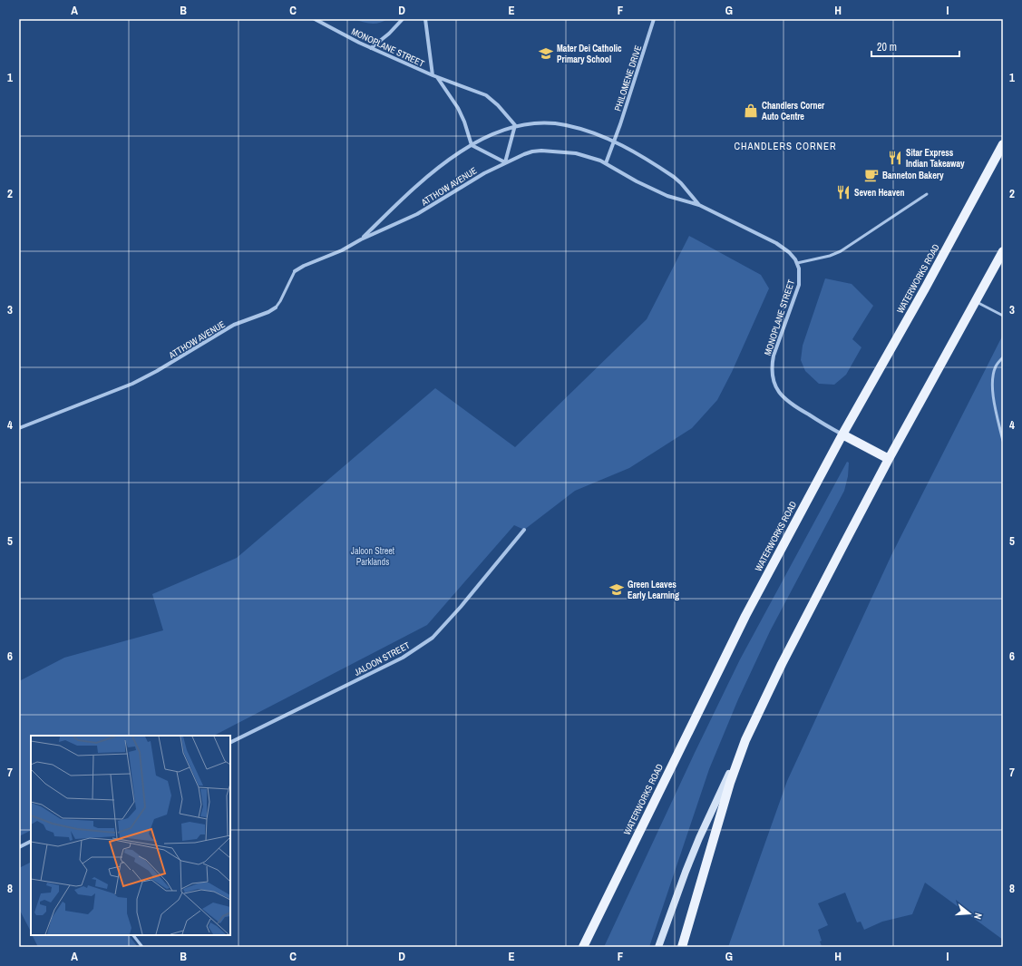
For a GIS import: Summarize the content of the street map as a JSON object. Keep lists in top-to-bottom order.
{
  "streets": {
    "main road": ["WATERWORKS ROAD"],
    "street": [
      "MONOPLANE STREET",
      "PHILOMENE DRIVE",
      "ATTHOW AVENUE",
      "JALOON STREET"
    ]
  },
  "crossings": [
    ["MONOPLANE STREET", "WATERWORKS ROAD"]
  ],
  "districts": ["CHANDLERS CORNER"],
  "parks": ["Jaloon Street Parklands"],
  "places": {
    "school or university": ["Mater Dei Catholic Primary School", "Green Leaves Early Learning"],
    "shop": ["Chandlers Corner Auto Centre"],
    "restaurant": ["Sitar Express Indian Takeaway", "Seven Heaven"],
    "cafe": ["Banneton Bakery"]
  },
  "scale_bar": "20 m",
  "north": "right",
  "grid": {
    "columns": [
      "A",
      "B",
      "C",
      "D",
      "E",
      "F",
      "G",
      "H",
      "I"
    ],
    "rows": [
      "1",
      "2",
      "3",
      "4",
      "5",
      "6",
      "7",
      "8"
    ]
  }
}
